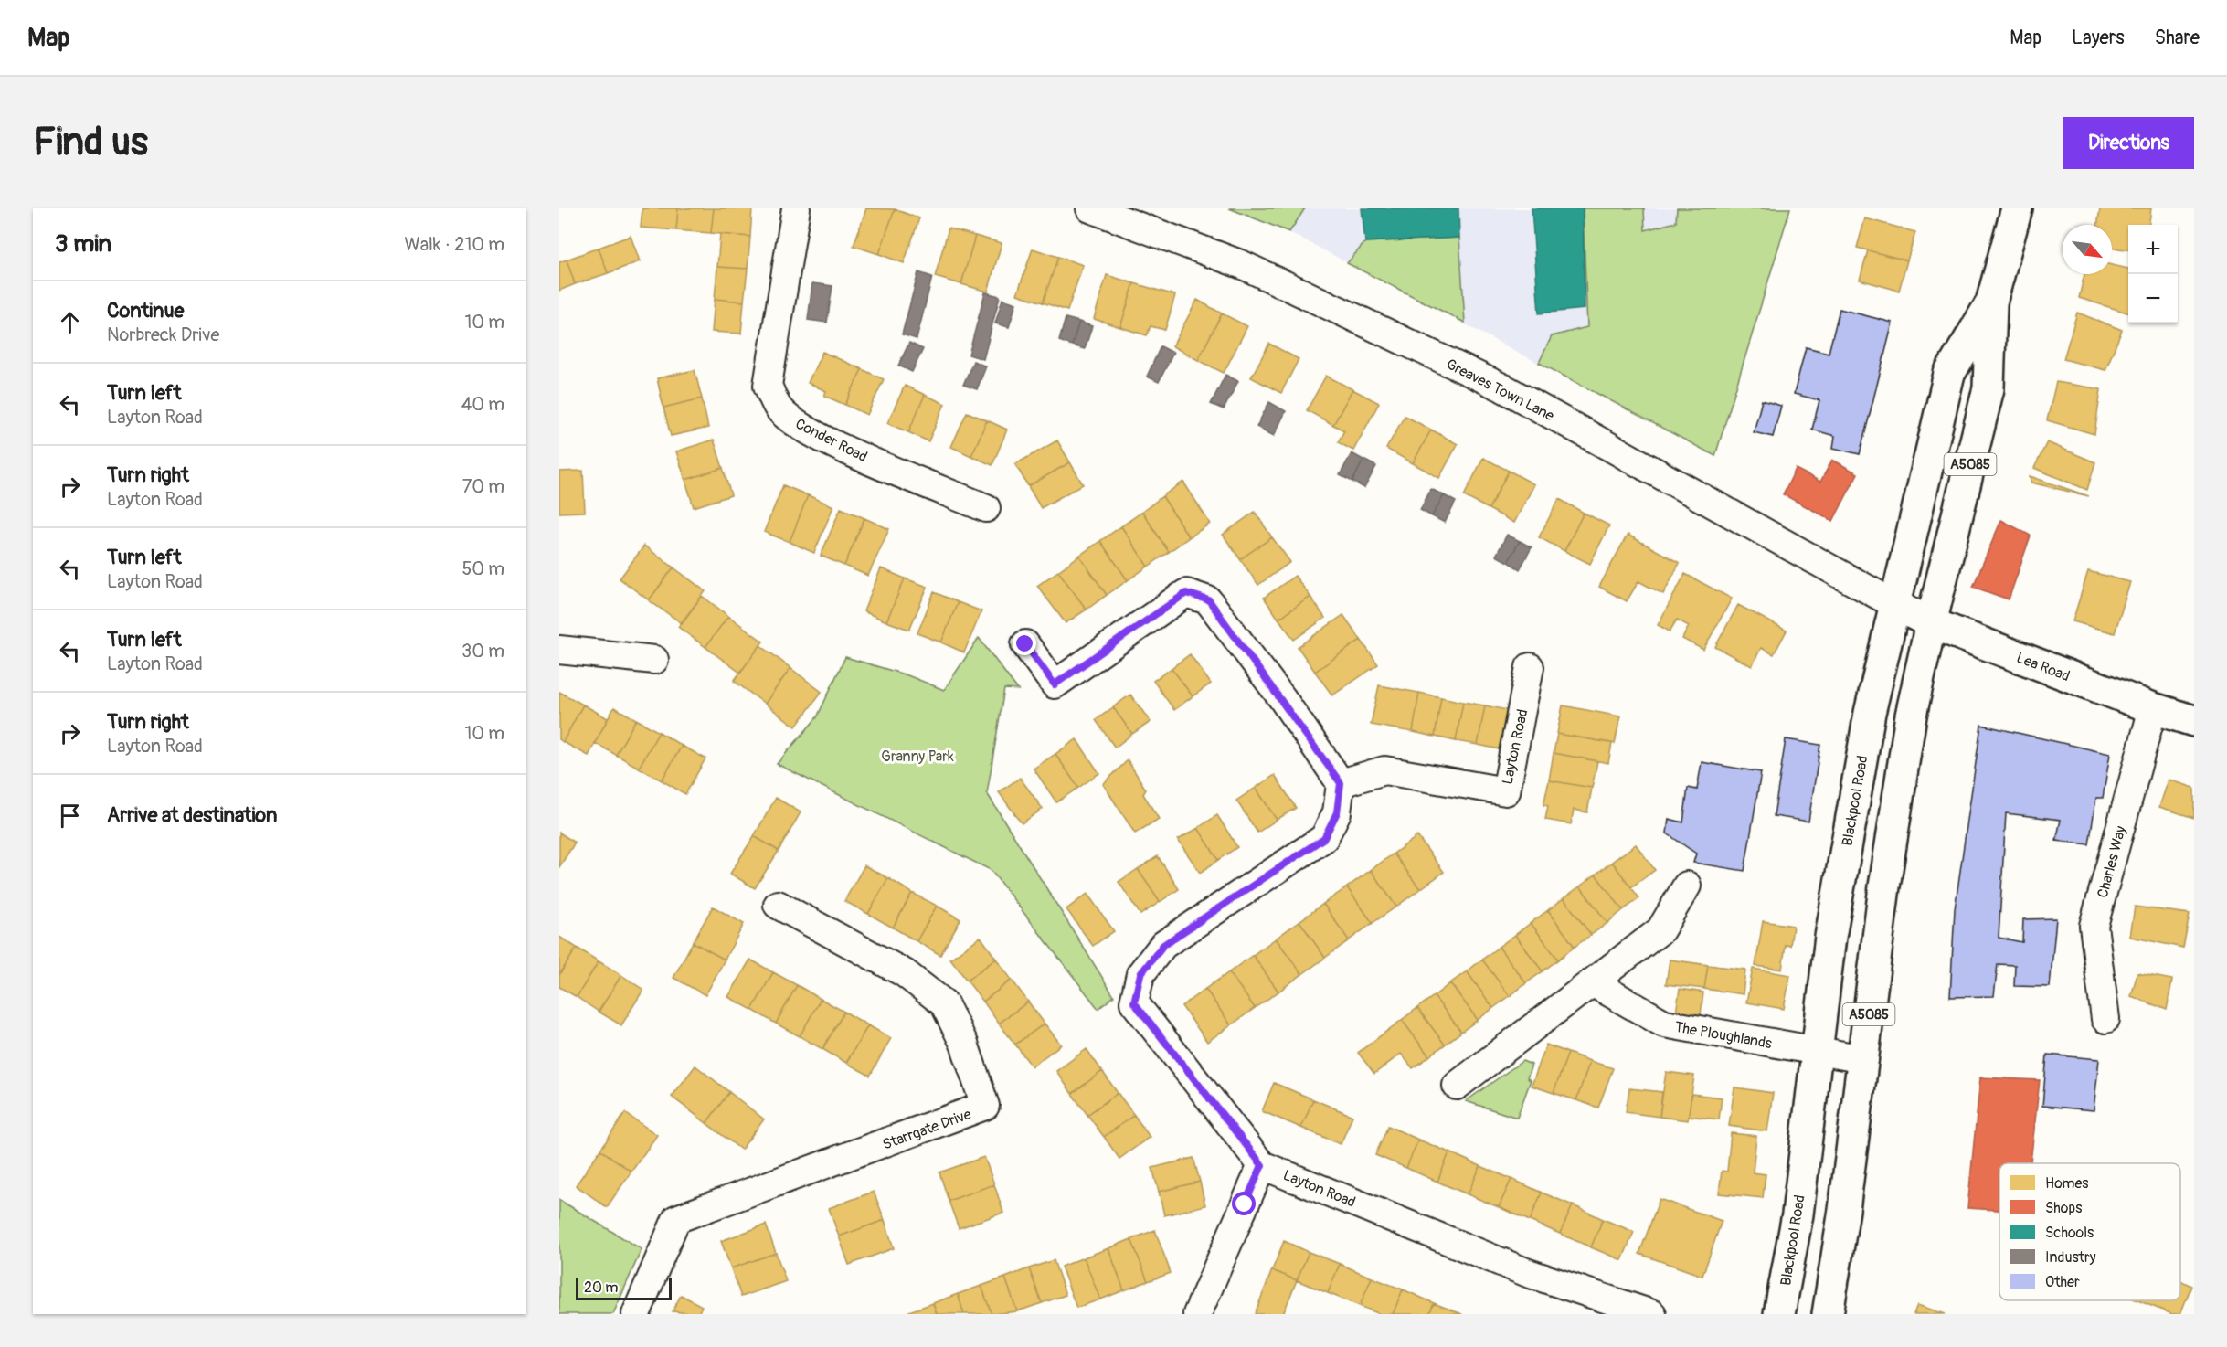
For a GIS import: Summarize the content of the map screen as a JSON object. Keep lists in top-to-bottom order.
{
  "streets": {
    "main road": ["A5085", "Lea Road", "Blackpool Road"],
    "street": [
      "Greaves Town Lane",
      "Conder Road",
      "Layton Road",
      "Charles Way",
      "The Ploughlands",
      "Starrgate Drive"
    ]
  },
  "crossings": [
    ["Greaves Town Lane", "Lea Road"],
    ["Greaves Town Lane", "Blackpool Road"],
    ["Lea Road", "Blackpool Road"],
    ["Lea Road", "Charles Way"],
    ["Blackpool Road", "The Ploughlands"]
  ],
  "parks": ["Granny Park"],
  "legend": [
    "Homes",
    "Shops",
    "Schools",
    "Industry",
    "Other"
  ],
  "scale_bar": "20 m",
  "north": "bottom right",
  "page": {
    "header": "Map",
    "nav": ["Map", "Layers", "Share"],
    "buttons": "Directions",
    "title": "Find us",
    "heading": ["3 min", "Walk · 210 m"],
    "map_buttons": ["+", "−"],
    "list": [
      ["Continue", "Norbreck Drive", "10 m"],
      ["Turn left", "Layton Road", "40 m"],
      ["Turn right", "Layton Road", "70 m"],
      ["Turn left", "Layton Road", "50 m"],
      ["Turn left", "Layton Road", "30 m"],
      ["Turn right", "Layton Road", "10 m"],
      "Arrive at destination"
    ],
    "scale": "20 m"
  }
}
